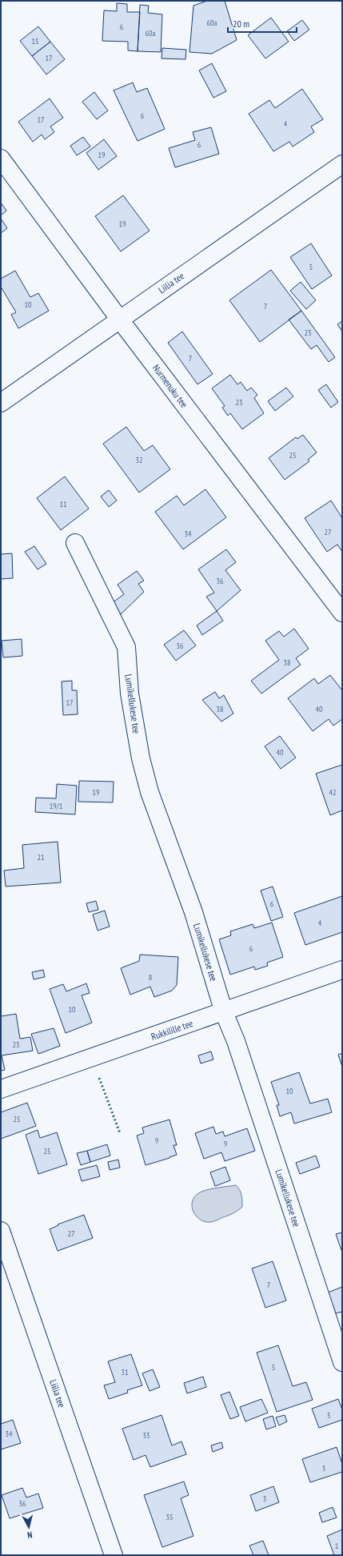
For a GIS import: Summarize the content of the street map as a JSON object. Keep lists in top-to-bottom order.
{
  "streets": {
    "street": [
      "Liilia tee",
      "Nurmenuku tee",
      "Lumikellukese tee",
      "Rukkilille tee"
    ]
  },
  "crossings": [
    ["Liilia tee", "Nurmenuku tee"],
    ["Lumikellukese tee", "Rukkilille tee"]
  ],
  "house_numbers": [
    "60a",
    "6",
    "60a",
    "15",
    "17",
    "6",
    "17",
    "4",
    "6",
    "19",
    "19",
    "5",
    "10",
    "7",
    "23",
    "7",
    "23",
    "25",
    "32",
    "11",
    "27",
    "34",
    "36",
    "36",
    "38",
    "17",
    "38",
    "40",
    "40",
    "19",
    "42",
    "19/1",
    "21",
    "6",
    "4",
    "6",
    "8",
    "10",
    "23",
    "10",
    "25",
    "9",
    "9",
    "25",
    "27",
    "7",
    "5",
    "31",
    "3",
    "34",
    "33",
    "3",
    "3",
    "36",
    "35",
    "1"
  ],
  "scale_bar": "20 m",
  "north": "bottom"
}
